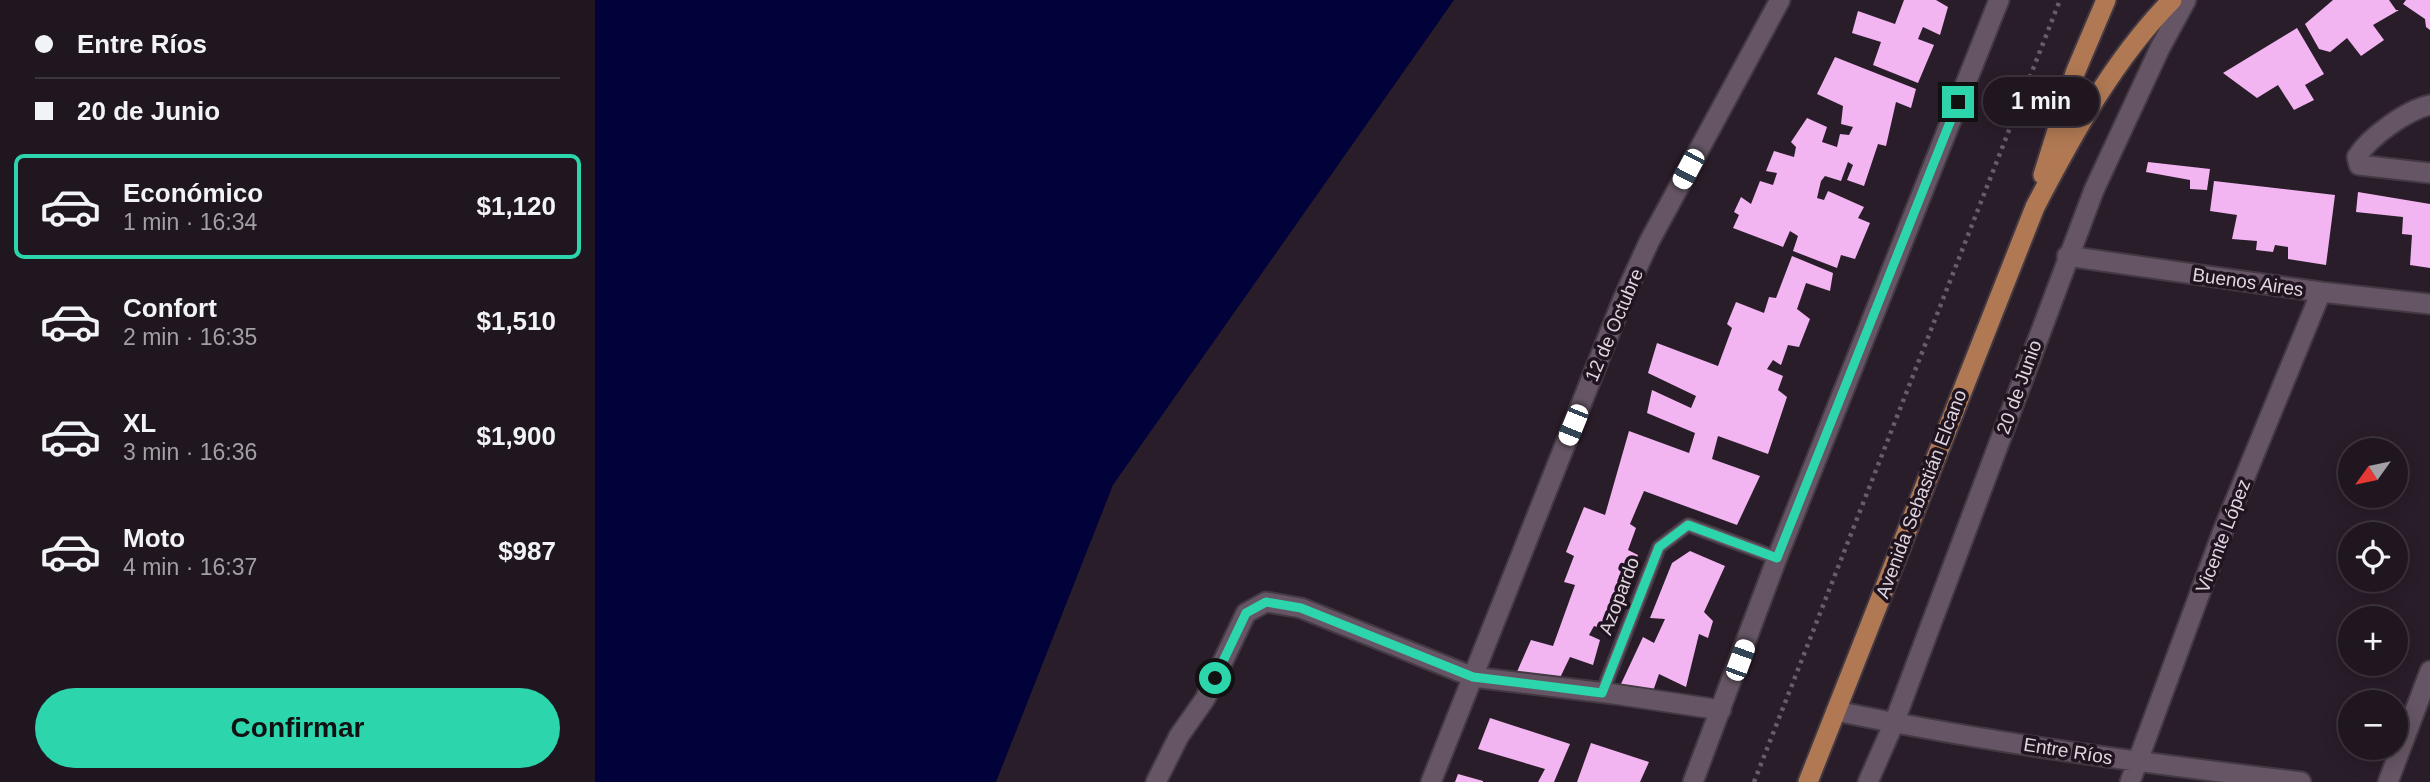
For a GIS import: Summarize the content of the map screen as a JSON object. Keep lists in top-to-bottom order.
{
  "streets": {
    "main road": ["Avenida Sebastián Elcano"],
    "street": [
      "Buenos Aires",
      "12 de Octubre",
      "20 de Junio",
      "Vicente López",
      "Entre Ríos"
    ],
    "lane": ["Azopardo"]
  },
  "crossings": [
    ["Buenos Aires", "20 de Junio"],
    ["Buenos Aires", "Vicente López"],
    ["20 de Junio", "Entre Ríos"],
    ["Avenida Sebastián Elcano", "Entre Ríos"],
    ["Vicente López", "Entre Ríos"]
  ],
  "north": "bottom left",
  "page": {
    "banner": ["Entre Ríos", "20 de Junio"],
    "bubble": "1 min",
    "list": [
      {
        "name": "Económico",
        "note": "1 min · 16:34",
        "value": "$1,120"
      },
      {
        "name": "Confort",
        "note": "2 min · 16:35",
        "value": "$1,510"
      },
      {
        "name": "XL",
        "note": "3 min · 16:36",
        "value": "$1,900"
      },
      {
        "name": "Moto",
        "note": "4 min · 16:37",
        "value": "$987"
      }
    ],
    "map_buttons": ["+", "−"],
    "buttons": "Confirmar"
  }
}
